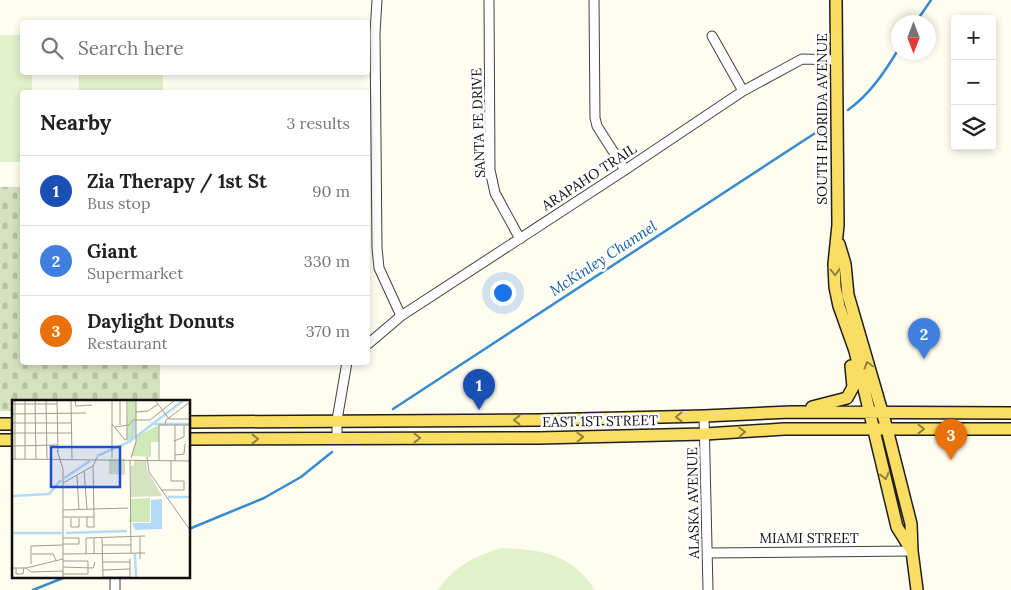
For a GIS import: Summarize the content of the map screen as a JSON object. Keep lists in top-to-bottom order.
{
  "streets": {
    "main road": ["SOUTH FLORIDA AVENUE", "EAST 1ST STREET"],
    "street": [
      "SANTA FE DRIVE",
      "ARAPAHO TRAIL",
      "ALASKA AVENUE",
      "MIAMI STREET"
    ]
  },
  "crossings": [
    ["SOUTH FLORIDA AVENUE", "ARAPAHO TRAIL"],
    ["SOUTH FLORIDA AVENUE", "EAST 1ST STREET"],
    ["SOUTH FLORIDA AVENUE", "MIAMI STREET"],
    ["SANTA FE DRIVE", "ARAPAHO TRAIL"],
    ["EAST 1ST STREET", "ALASKA AVENUE"],
    ["ALASKA AVENUE", "MIAMI STREET"]
  ],
  "water": ["McKinley Channel"],
  "north": "bottom",
  "page": {
    "map_buttons": ["+", "−"],
    "search": "Search here",
    "heading": ["Nearby", "3 results"],
    "list": [
      {
        "mark": "1",
        "name": "Zia Therapy / 1st St",
        "note": "Bus stop",
        "value": "90 m"
      },
      {
        "mark": "2",
        "name": "Giant",
        "note": "Supermarket",
        "value": "330 m"
      },
      {
        "mark": "3",
        "name": "Daylight Donuts",
        "note": "Restaurant",
        "value": "370 m"
      }
    ],
    "pins": ["2", "1", "3"]
  }
}
